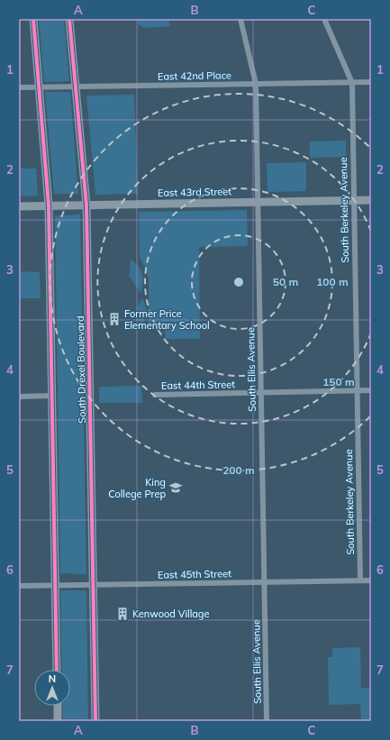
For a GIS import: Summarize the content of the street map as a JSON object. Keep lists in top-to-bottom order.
{
  "streets": {
    "street": [
      "East 42nd Place",
      "East 43rd Street",
      "South Berkeley Avenue",
      "South Drexel Boulevard",
      "South Ellis Avenue",
      "East 44th Street",
      "East 45th Street"
    ]
  },
  "crossings": [
    ["East 42nd Place", "South Berkeley Avenue"],
    ["East 42nd Place", "South Drexel Boulevard"],
    ["East 42nd Place", "South Ellis Avenue"],
    ["East 43rd Street", "South Berkeley Avenue"],
    ["East 43rd Street", "South Drexel Boulevard"],
    ["East 43rd Street", "South Ellis Avenue"],
    ["South Berkeley Avenue", "East 44th Street"],
    ["South Berkeley Avenue", "East 45th Street"],
    ["South Drexel Boulevard", "East 45th Street"],
    ["South Ellis Avenue", "East 44th Street"],
    ["South Ellis Avenue", "East 45th Street"]
  ],
  "places": {
    "building": ["Former Price Elementary School", "Kenwood Village"],
    "school or university": ["King College Prep"]
  },
  "north": "top",
  "grid": {
    "columns": ["A", "B", "C"],
    "rows": [
      "1",
      "2",
      "3",
      "4",
      "5",
      "6",
      "7"
    ]
  },
  "rings": [
    "50 m",
    "100 m",
    "150 m",
    "200 m"
  ]
}
